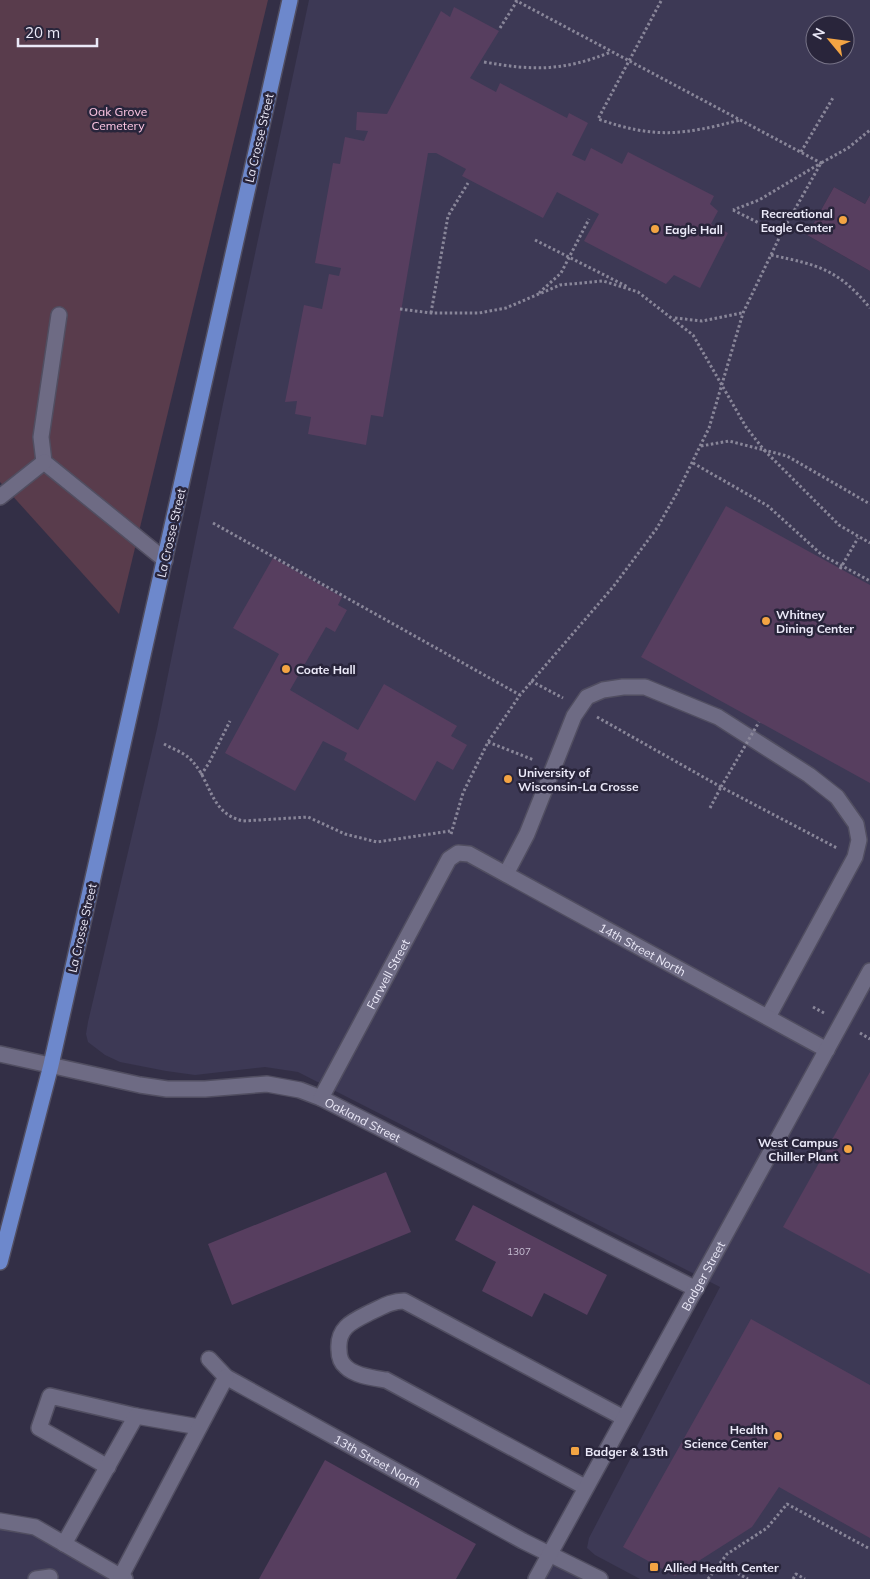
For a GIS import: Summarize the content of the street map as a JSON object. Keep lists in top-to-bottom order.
{
  "streets": {
    "main road": ["La Crosse Street"],
    "street": [
      "14th Street North",
      "Farwell Street",
      "Oakland Street",
      "Badger Street",
      "13th Street North"
    ]
  },
  "crossings": [
    ["La Crosse Street", "Oakland Street"],
    ["14th Street North", "Farwell Street"],
    ["14th Street North", "Badger Street"],
    ["Farwell Street", "Oakland Street"],
    ["Oakland Street", "Badger Street"],
    ["Badger Street", "13th Street North"]
  ],
  "parks": ["Oak Grove Cemetery"],
  "places": {
    "other": [
      "Recreational Eagle Center",
      "Eagle Hall",
      "Whitney Dining Center",
      "Coate Hall",
      "University of Wisconsin-La Crosse",
      "West Campus Chiller Plant",
      "Health Science Center"
    ],
    "transit": ["Badger & 13th", "Allied Health Center"]
  },
  "house_numbers": ["1307"],
  "scale_bar": "20 m",
  "north": "top left"
}
